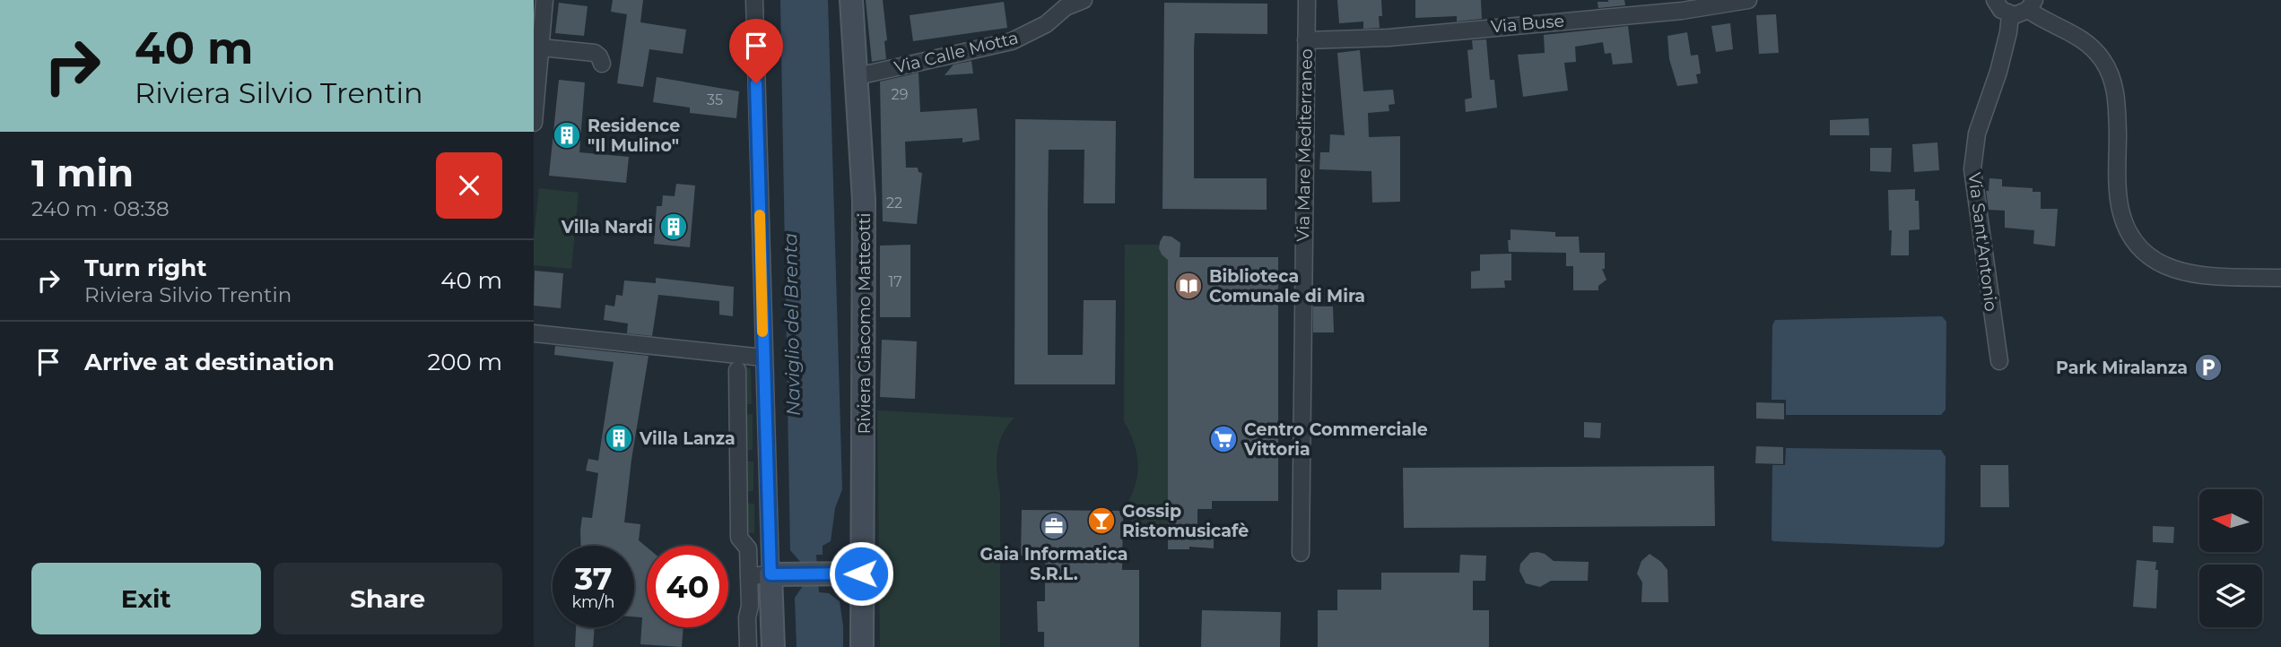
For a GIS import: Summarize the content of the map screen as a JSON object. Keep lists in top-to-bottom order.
{
  "streets": {
    "street": [
      "Via Buse",
      "Via Calle Motta",
      "Via Mare Mediterraneo",
      "Via Sant'Antonio",
      "Riviera Giacomo Matteotti"
    ]
  },
  "crossings": [
    ["Via Buse", "Via Mare Mediterraneo"],
    ["Via Calle Motta", "Riviera Giacomo Matteotti"]
  ],
  "water": ["Naviglio del Brenta"],
  "places": {
    "building": ["Residence \"Il Mulino\"", "Villa Nardi", "Villa Lanza"],
    "library": ["Biblioteca Comunale di Mira"],
    "parking": ["Park Miralanza"],
    "supermarket": ["Centro Commerciale Vittoria"],
    "bar": ["Gossip Ristomusicafè"],
    "office": ["Gaia Informatica S.R.L."]
  },
  "house_numbers": [
    "29",
    "35",
    "22",
    "17"
  ],
  "north": "left",
  "page": {
    "turn": ["40 m", "Riviera Silvio Trentin"],
    "heading": ["1 min", "240 m · 08:38"],
    "list": [
      {
        "name": "Turn right",
        "note": "Riviera Silvio Trentin",
        "value": "40 m"
      },
      {
        "name": "Arrive at destination",
        "value": "200 m"
      }
    ],
    "speed": "37 km/h",
    "limit": "40",
    "buttons": ["Exit", "Share"]
  }
}
